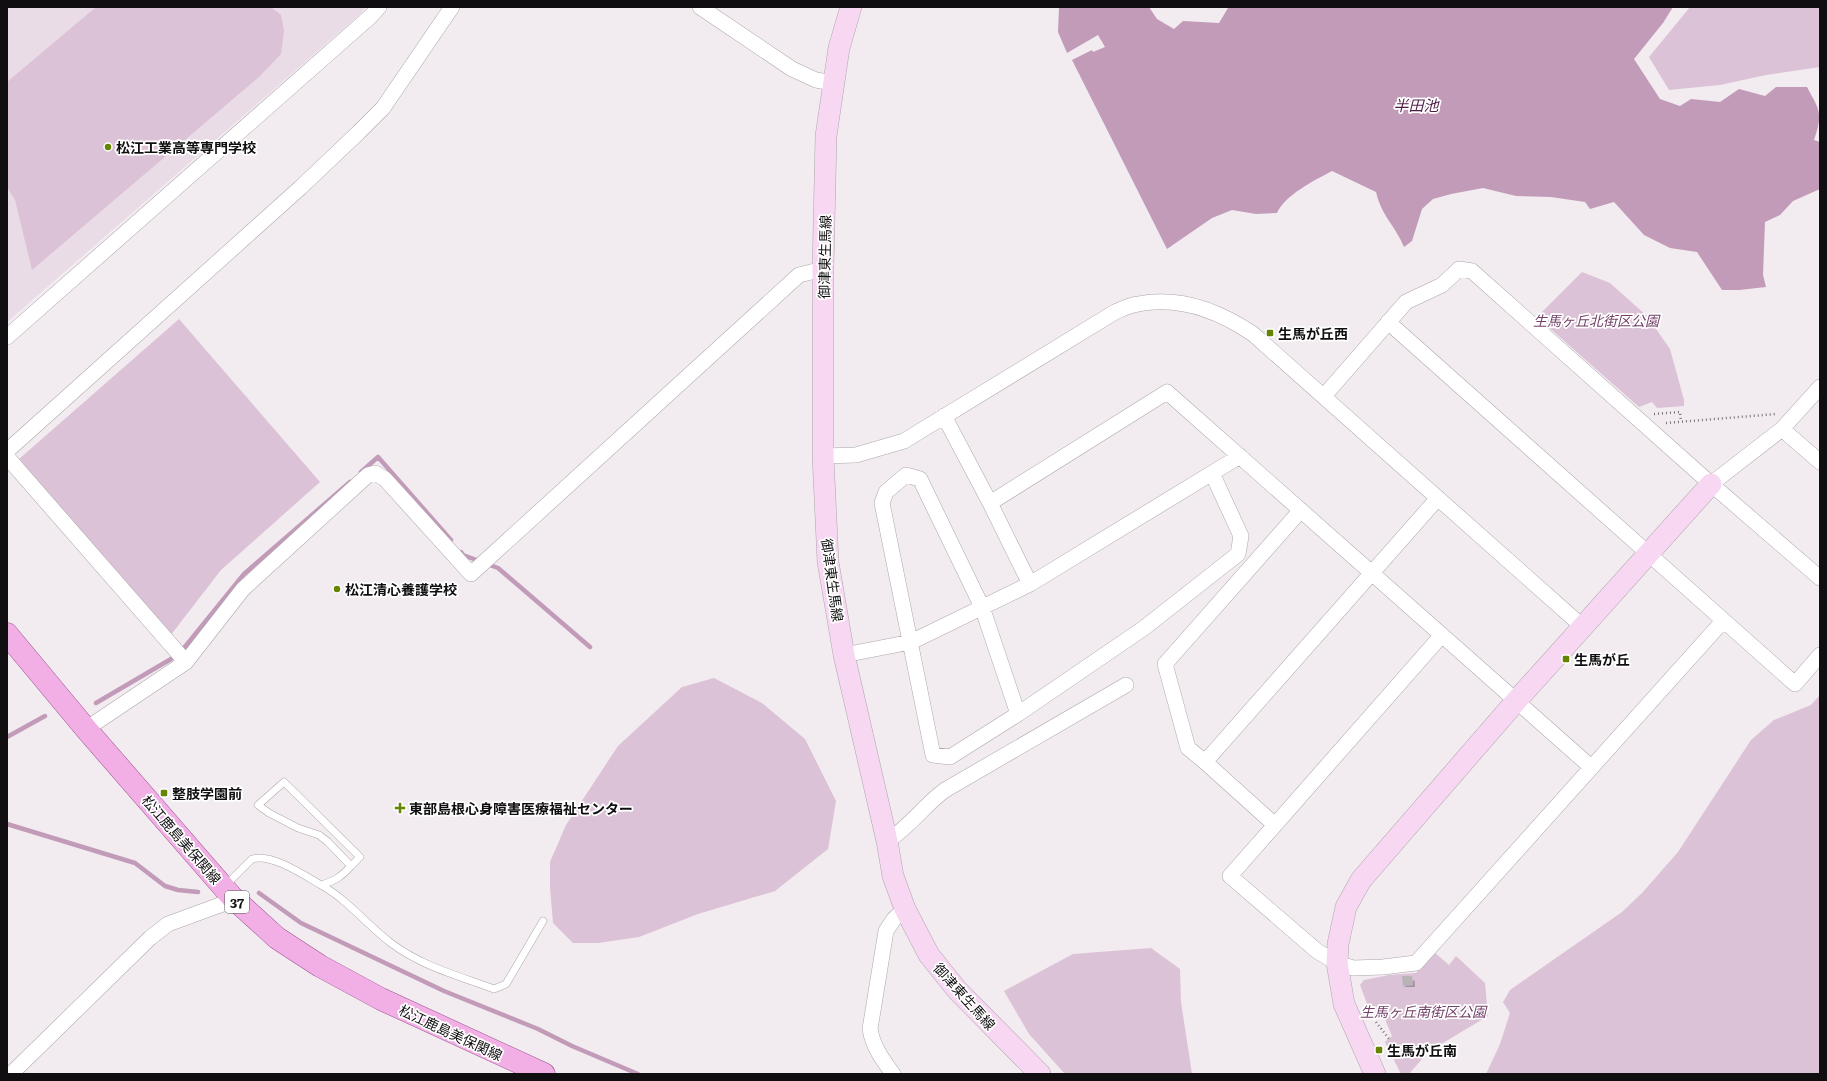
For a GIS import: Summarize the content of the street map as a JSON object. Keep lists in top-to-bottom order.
{
  "streets": {
    "main road": ["御津東生馬線", "松江鹿島美保関線", "37"]
  },
  "water": ["半田池"],
  "parks": ["生馬ヶ丘北街区公園", "生馬ヶ丘南街区公園"],
  "places": {
    "other": ["松江工業高等専門学校", "松江清心養護学校"],
    "transit": [
      "生馬が丘西",
      "生馬が丘",
      "整肢学園前",
      "生馬が丘南"
    ],
    "health": ["東部島根心身障害医療福祉センター"]
  }
}
